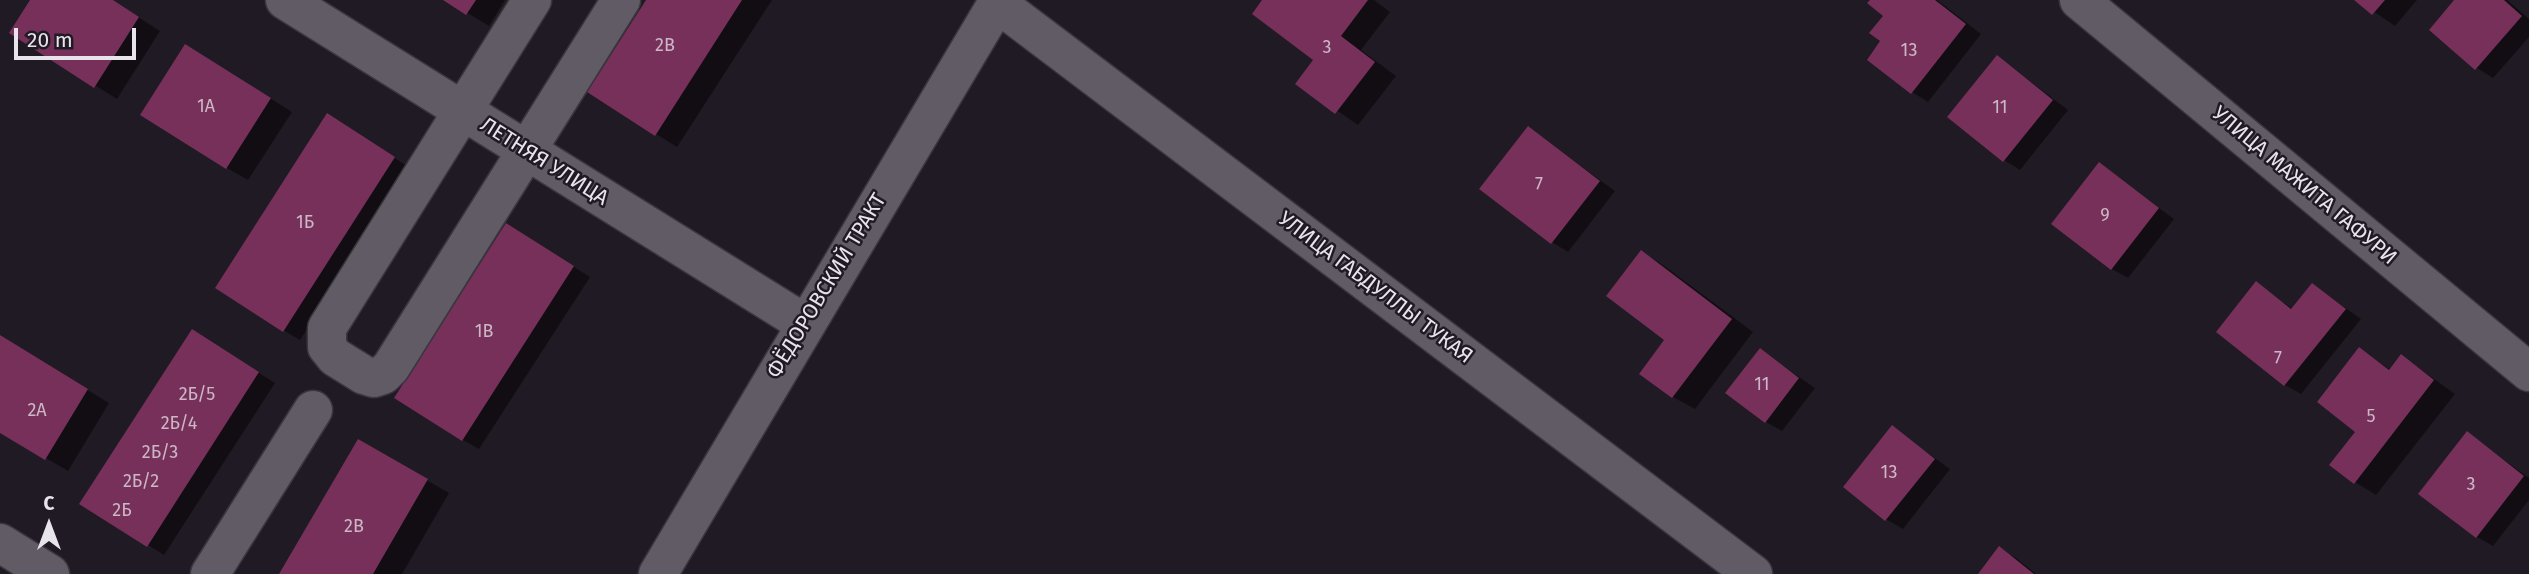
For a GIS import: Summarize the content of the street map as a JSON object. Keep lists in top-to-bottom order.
{
  "streets": {
    "street": [
      "ЛЕТНЯЯ УЛИЦА",
      "УЛИЦА МАЖИТА ГАФУРИ",
      "ФЁДОРОВСКИЙ ТРАКТ",
      "УЛИЦА ГАБДУЛЛЫ ТУКАЯ"
    ]
  },
  "crossings": [
    ["ЛЕТНЯЯ УЛИЦА", "ФЁДОРОВСКИЙ ТРАКТ"],
    ["ФЁДОРОВСКИЙ ТРАКТ", "УЛИЦА ГАБДУЛЛЫ ТУКАЯ"]
  ],
  "house_numbers": [
    "2В",
    "3",
    "13",
    "1А",
    "11",
    "7",
    "9",
    "1Б",
    "1В",
    "7",
    "11",
    "2Б/5",
    "2А",
    "5",
    "2Б/4",
    "2Б/3",
    "13",
    "2Б/2",
    "3",
    "2Б",
    "2В"
  ],
  "scale_bar": "20 m",
  "north": "top"
}
